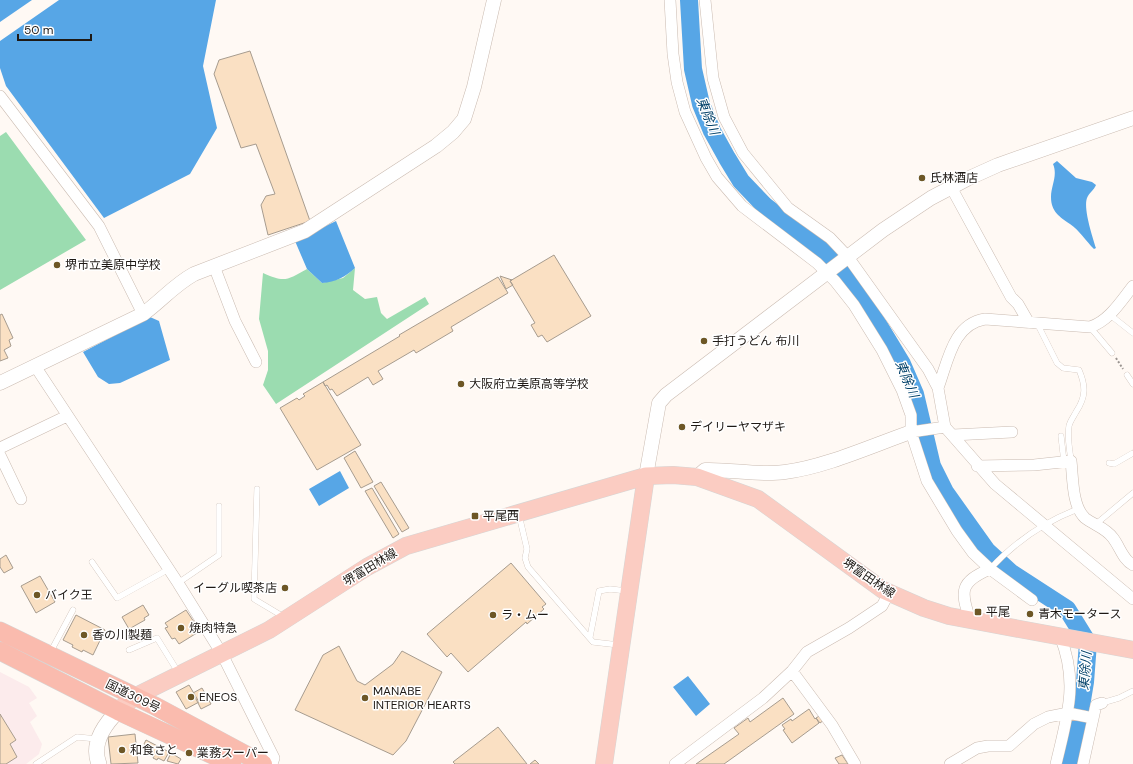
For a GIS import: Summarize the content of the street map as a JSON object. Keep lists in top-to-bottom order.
{
  "streets": {
    "highway": ["国道309号"],
    "main road": ["堺富田林線"]
  },
  "crossings": [
    ["堺富田林線", "国道309号"]
  ],
  "water": ["東除川"],
  "places": {
    "other": [
      "氏林酒店",
      "堺市立美原中学校",
      "手打うどん 布川",
      "大阪府立美原高等学校",
      "デイリーヤマザキ",
      "イーグル喫茶店",
      "バイク王",
      "青木モータース",
      "ラ・ムー",
      "焼肉特急",
      "香の川製麺",
      "ENEOS",
      "MANABE INTERIOR HEARTS",
      "和食さと",
      "業務スーパー"
    ],
    "transit": ["平尾西", "平尾"]
  },
  "scale_bar": "50 m"
}
